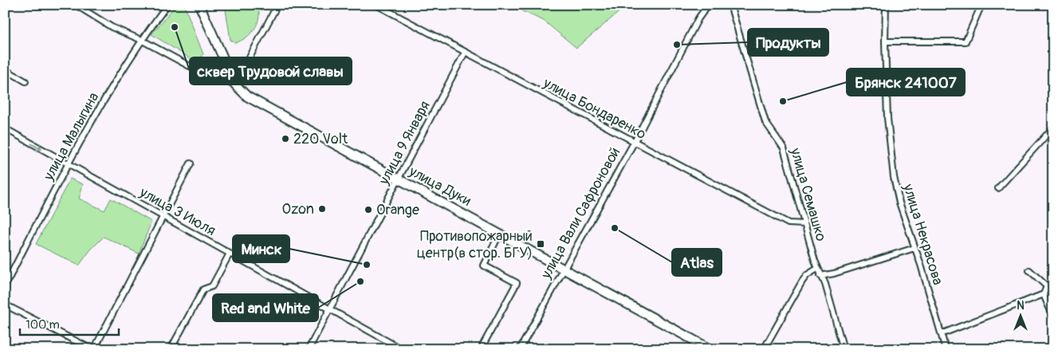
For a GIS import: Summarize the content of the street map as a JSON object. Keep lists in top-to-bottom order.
{
  "streets": {
    "main road": ["улица Дуки"],
    "street": [
      "улица Бондаренко",
      "улица Малыгина",
      "улица 9 Января",
      "улица Семашко",
      "улица 3 Июля",
      "улица Вали Сафроновой",
      "улица Некрасова"
    ]
  },
  "crossings": [
    ["улица Бондаренко", "улица 9 Января"],
    ["улица Бондаренко", "улица Семашко"],
    ["улица Бондаренко", "улица Вали Сафроновой"],
    ["улица Малыгина", "улица 3 Июля"],
    ["улица 9 Января", "улица Дуки"],
    ["улица 9 Января", "улица 3 Июля"],
    ["улица Дуки", "улица Вали Сафроновой"]
  ],
  "places": {
    "other": [
      "сквер Трудовой славы",
      "Продукты",
      "Брянск 241007",
      "220 Volt",
      "Ozon",
      "Orange",
      "Atlas",
      "Минск",
      "Red and White"
    ],
    "transit": ["Противопожарный центр(в стор. БГУ)"]
  },
  "scale_bar": "100 m",
  "north": "top"
}
